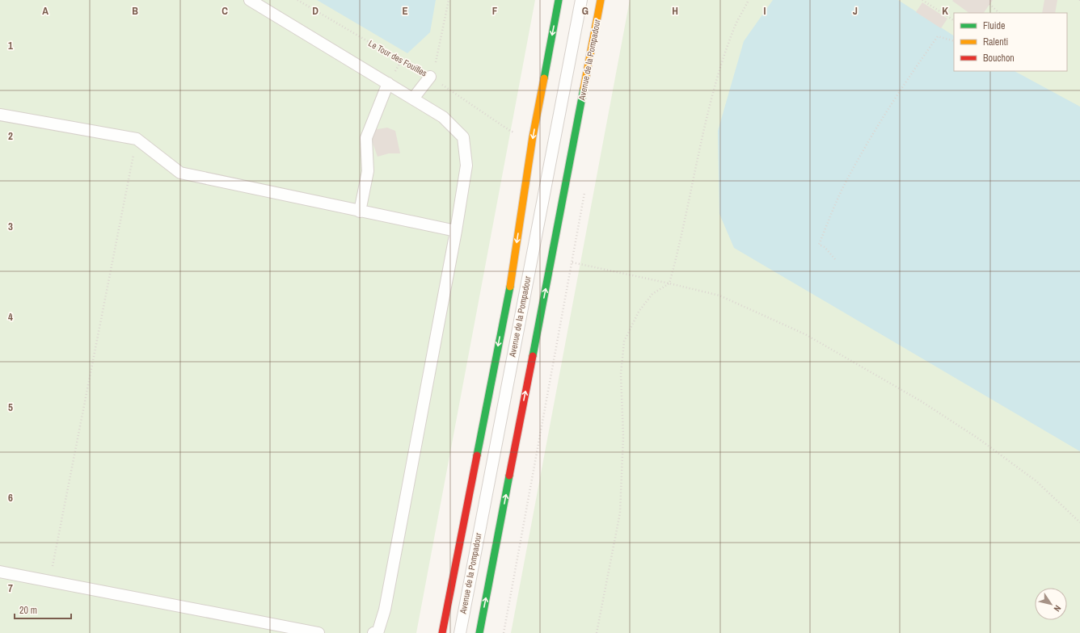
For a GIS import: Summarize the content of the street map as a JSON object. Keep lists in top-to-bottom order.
{
  "streets": {
    "main road": ["Avenue de la Pompadour"],
    "path": ["Le Tour des Fouilles"]
  },
  "legend": ["Fluide", "Ralenti", "Bouchon"],
  "scale_bar": "20 m",
  "north": "bottom right",
  "grid": {
    "columns": [
      "A",
      "B",
      "C",
      "D",
      "E",
      "F",
      "G",
      "H",
      "I",
      "J",
      "K"
    ],
    "rows": [
      "1",
      "2",
      "3",
      "4",
      "5",
      "6",
      "7"
    ]
  }
}
